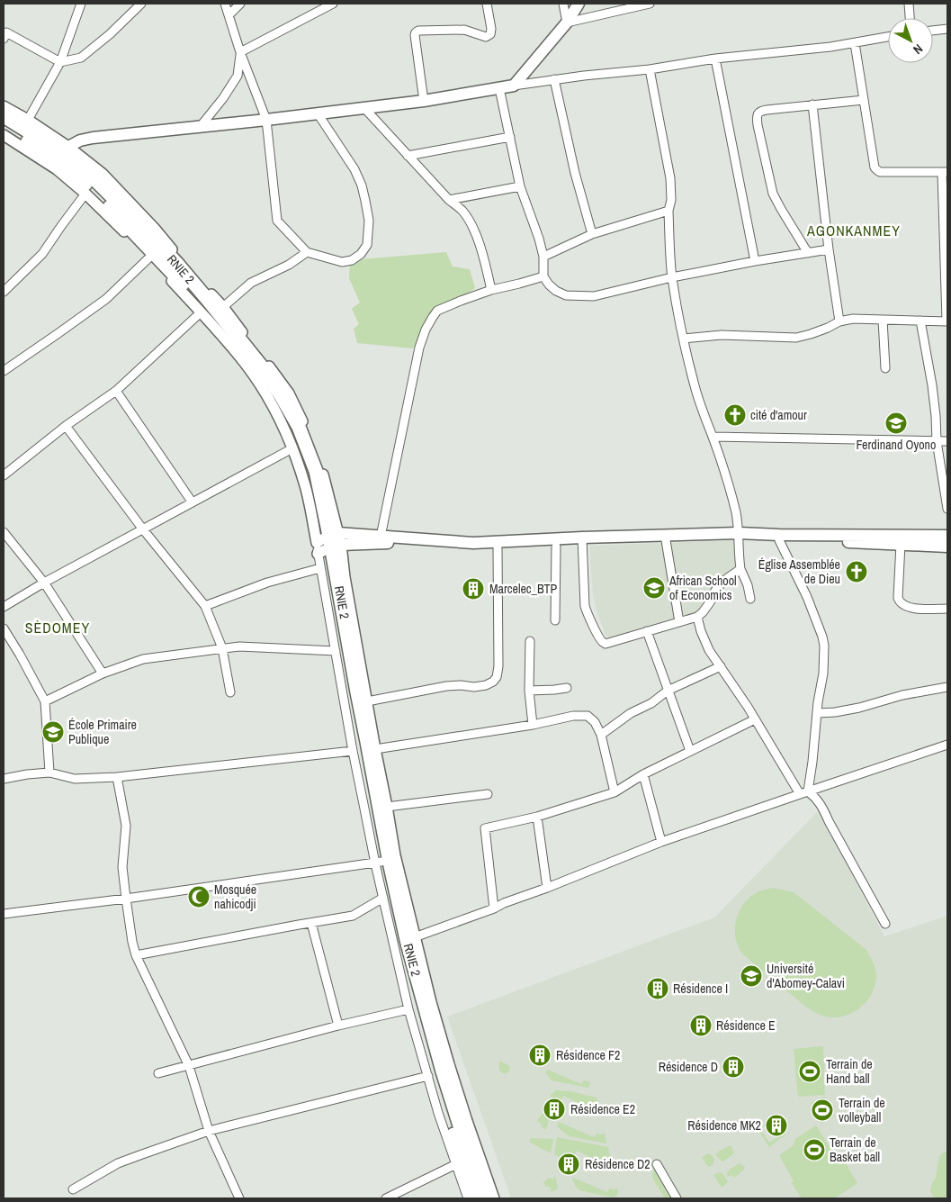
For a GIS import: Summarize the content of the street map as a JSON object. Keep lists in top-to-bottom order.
{
  "streets": {
    "highway": ["RNIE 2"]
  },
  "districts": ["AGONKANMEY", "SÈDOMEY"],
  "places": {
    "church": ["cité d'amour", "Église Assemblée de Dieu"],
    "school or university": [
      "Ferdinand Oyono",
      "African School of Economics",
      "École Primaire Publique",
      "Université d'Abomey-Calavi"
    ],
    "building": [
      "Marcelec_BTP",
      "Résidence I",
      "Résidence E",
      "Résidence F2",
      "Résidence D",
      "Résidence E2",
      "Résidence MK2",
      "Résidence D2"
    ],
    "mosque": ["Mosquée nahicodji"],
    "sports": ["Terrain de Hand ball", "Terrain de volleyball", "Terrain de Basket ball"]
  },
  "north": "bottom right"
}
